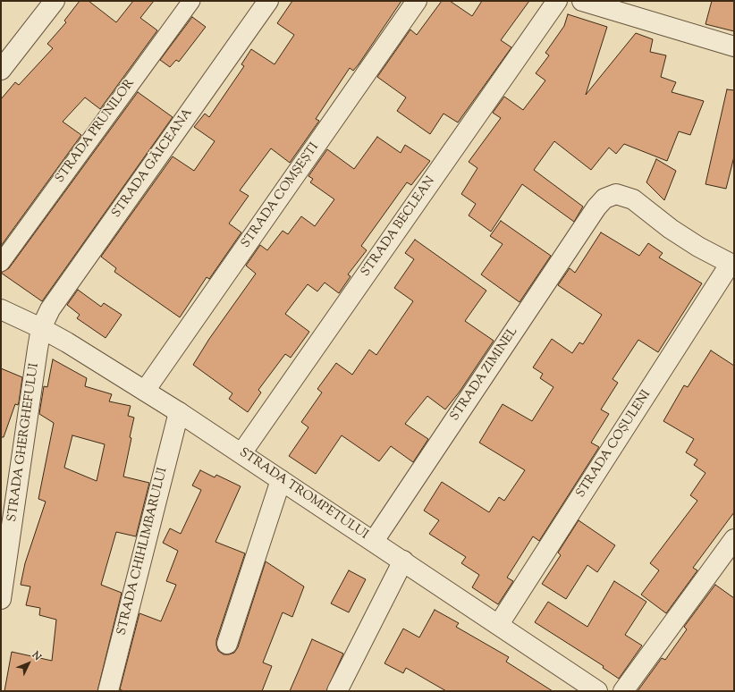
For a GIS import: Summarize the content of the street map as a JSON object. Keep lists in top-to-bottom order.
{
  "streets": {
    "street": [
      "STRADA PRUNILOR",
      "STRADA GĂICEANA",
      "STRADA COMȘEȘTI",
      "STRADA BECLEAN",
      "STRADA ZIMINEL",
      "STRADA GHERGHEFULUI",
      "STRADA COȘULENI",
      "STRADA TROMPETULUI",
      "STRADA CHIHLIMBARULUI"
    ]
  },
  "crossings": [
    ["STRADA GĂICEANA", "STRADA GHERGHEFULUI"],
    ["STRADA GĂICEANA", "STRADA TROMPETULUI"],
    ["STRADA COMȘEȘTI", "STRADA TROMPETULUI"],
    ["STRADA BECLEAN", "STRADA TROMPETULUI"],
    ["STRADA ZIMINEL", "STRADA COȘULENI"],
    ["STRADA ZIMINEL", "STRADA TROMPETULUI"],
    ["STRADA GHERGHEFULUI", "STRADA TROMPETULUI"],
    ["STRADA COȘULENI", "STRADA TROMPETULUI"],
    ["STRADA TROMPETULUI", "STRADA CHIHLIMBARULUI"]
  ],
  "north": "top right"
}
